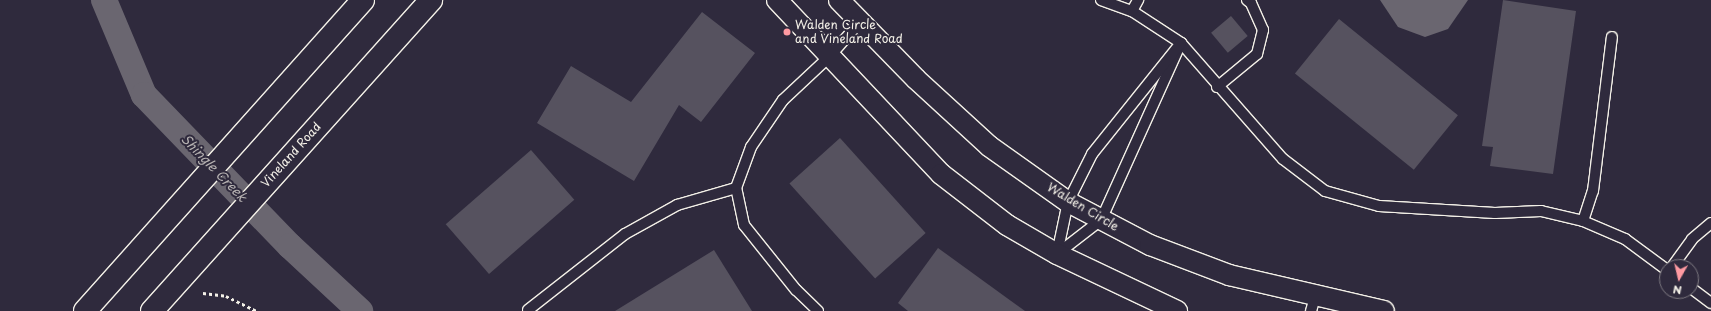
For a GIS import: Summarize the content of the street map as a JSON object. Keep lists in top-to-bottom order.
{
  "streets": {
    "street": ["Vineland Road", "Walden Circle"]
  },
  "water": ["Shingle Creek"],
  "places": ["Walden Circle and Vineland Road"],
  "north": "bottom"
}
